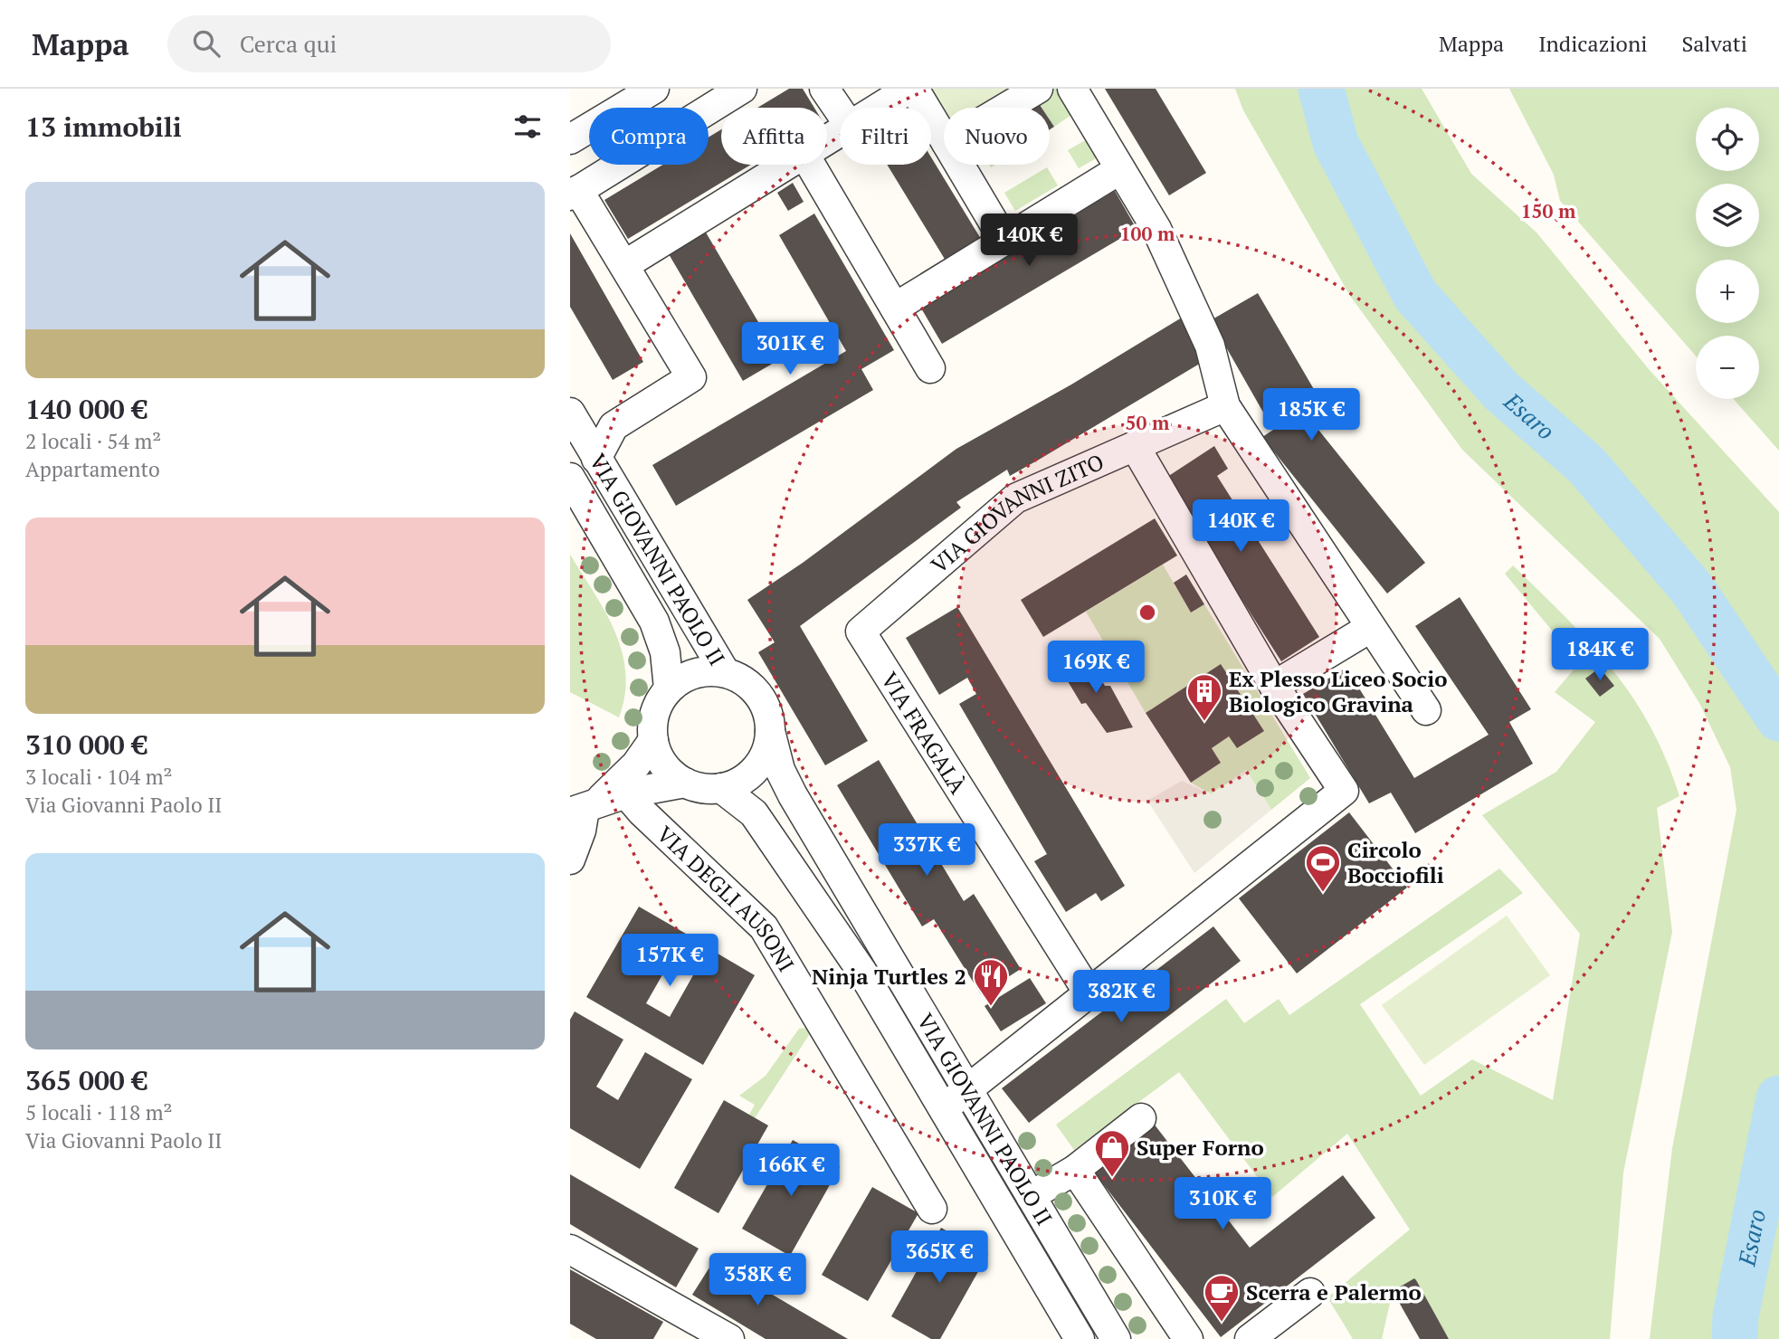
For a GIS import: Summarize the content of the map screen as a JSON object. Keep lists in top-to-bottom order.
{
  "streets": {
    "street": [
      "VIA GIOVANNI ZITO",
      "VIA GIOVANNI PAOLO II",
      "VIA FRAGALÀ",
      "VIA DEGLI AUSONI"
    ]
  },
  "crossings": [
    ["VIA GIOVANNI ZITO", "VIA FRAGALÀ"]
  ],
  "water": ["Esaro"],
  "places": {
    "building": ["Ex Plesso Liceo Socio Biologico Gravina"],
    "sports": ["Circolo Bocciofili"],
    "restaurant": ["Ninja Turtles 2"],
    "shop": ["Super Forno"],
    "cafe": ["Scerra e Palermo"]
  },
  "page": {
    "header": "Mappa",
    "search": "Cerca qui",
    "nav": ["Mappa", "Indicazioni", "Salvati"],
    "heading": "13 immobili",
    "map_buttons": ["+", "−"],
    "chip": [
      "Compra",
      "Affitta",
      "Filtri",
      "Nuovo"
    ],
    "list": [
      {
        "name": "140 000 €",
        "note": "2 locali · 54 m² · Appartamento"
      },
      {
        "name": "310 000 €",
        "note": "3 locali · 104 m² · Via Giovanni Paolo II"
      },
      {
        "name": "365 000 €",
        "note": "5 locali · 118 m² · Via Giovanni Paolo II"
      }
    ],
    "price": [
      "140K €",
      "301K €",
      "185K €",
      "140K €",
      "184K €",
      "169K €",
      "337K €",
      "157K €",
      "382K €",
      "166K €",
      "310K €",
      "365K €",
      "358K €"
    ]
  },
  "rings": ["150 m", "100 m", "50 m"]
}
